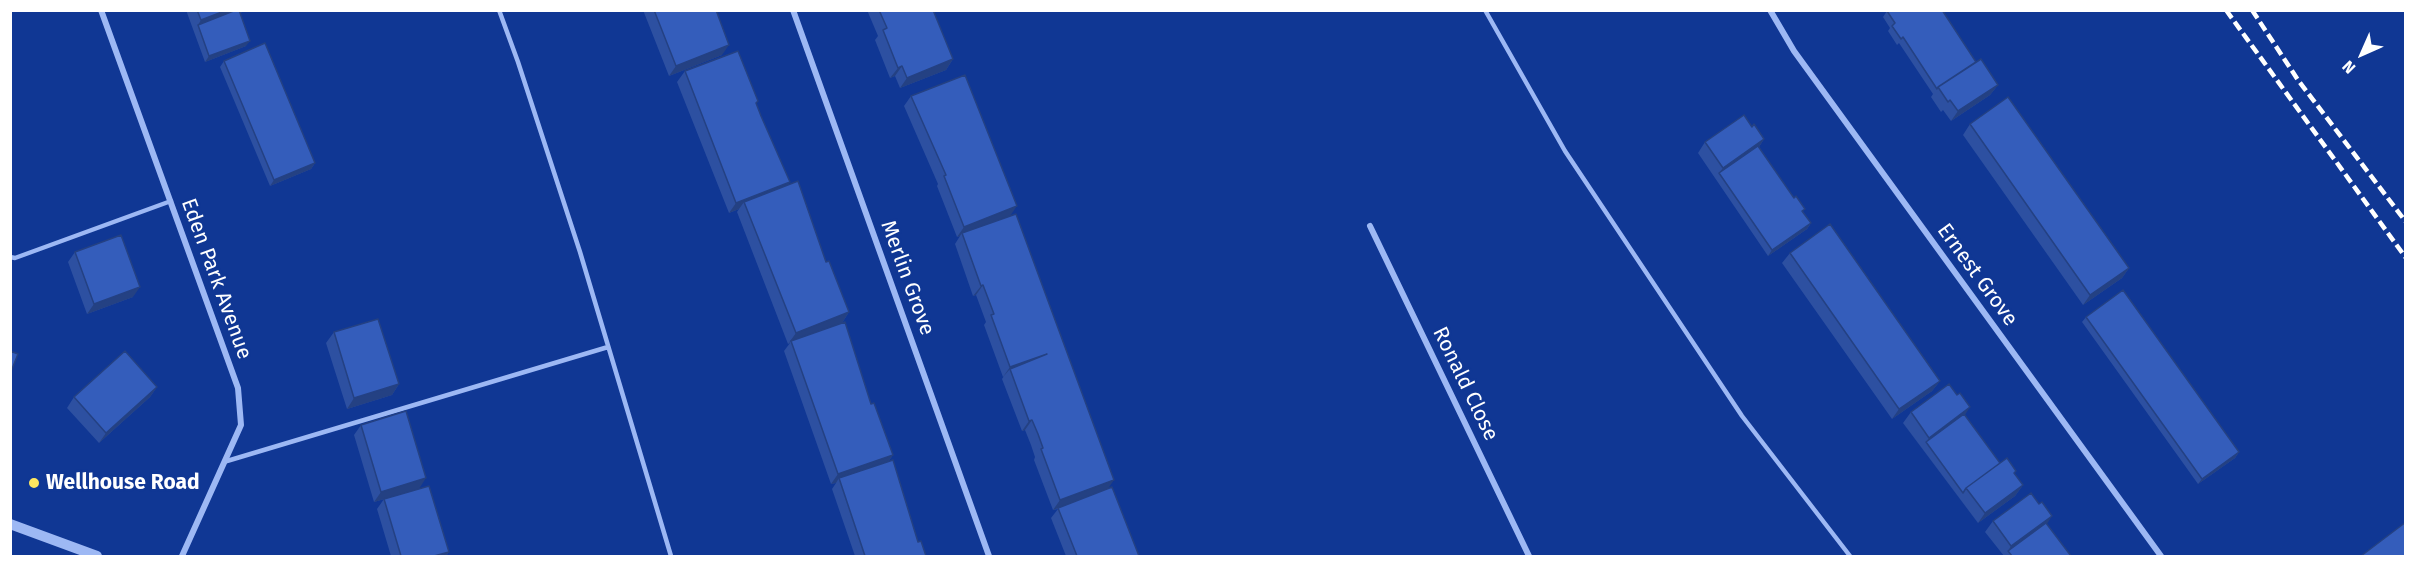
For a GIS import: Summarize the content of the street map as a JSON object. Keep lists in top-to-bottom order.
{
  "streets": {
    "street": [
      "Ernest Grove",
      "Merlin Grove",
      "Eden Park Avenue",
      "Ronald Close"
    ]
  },
  "places": ["Wellhouse Road"],
  "north": "bottom left"
}
